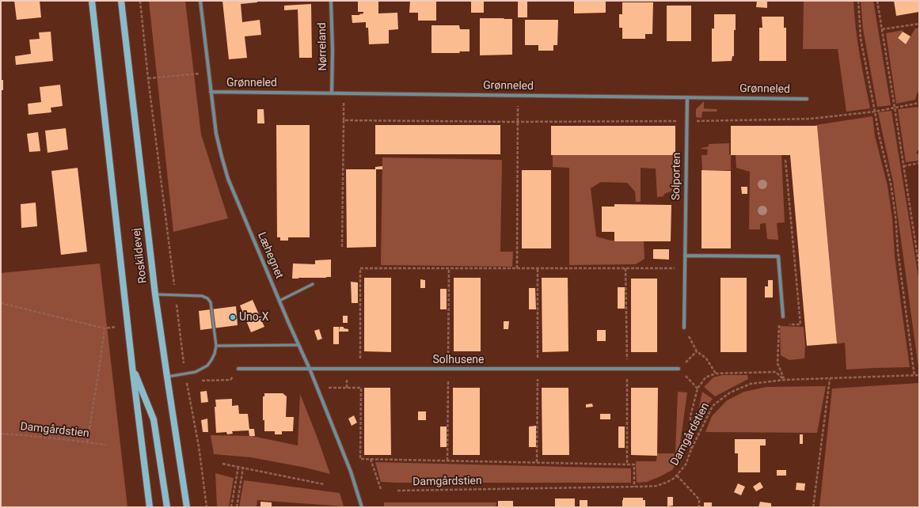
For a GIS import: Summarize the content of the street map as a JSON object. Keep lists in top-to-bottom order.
{
  "streets": {
    "main road": ["Roskildevej"],
    "street": [
      "Nørreland",
      "Grønneled",
      "Solporten",
      "Læhegnet",
      "Solhusene"
    ],
    "path": ["Damgårdstien"]
  },
  "crossings": [
    ["Nørreland", "Grønneled"],
    ["Grønneled", "Solporten"],
    ["Grønneled", "Læhegnet"],
    ["Læhegnet", "Solhusene"]
  ],
  "places": ["Uno-X"]
}
